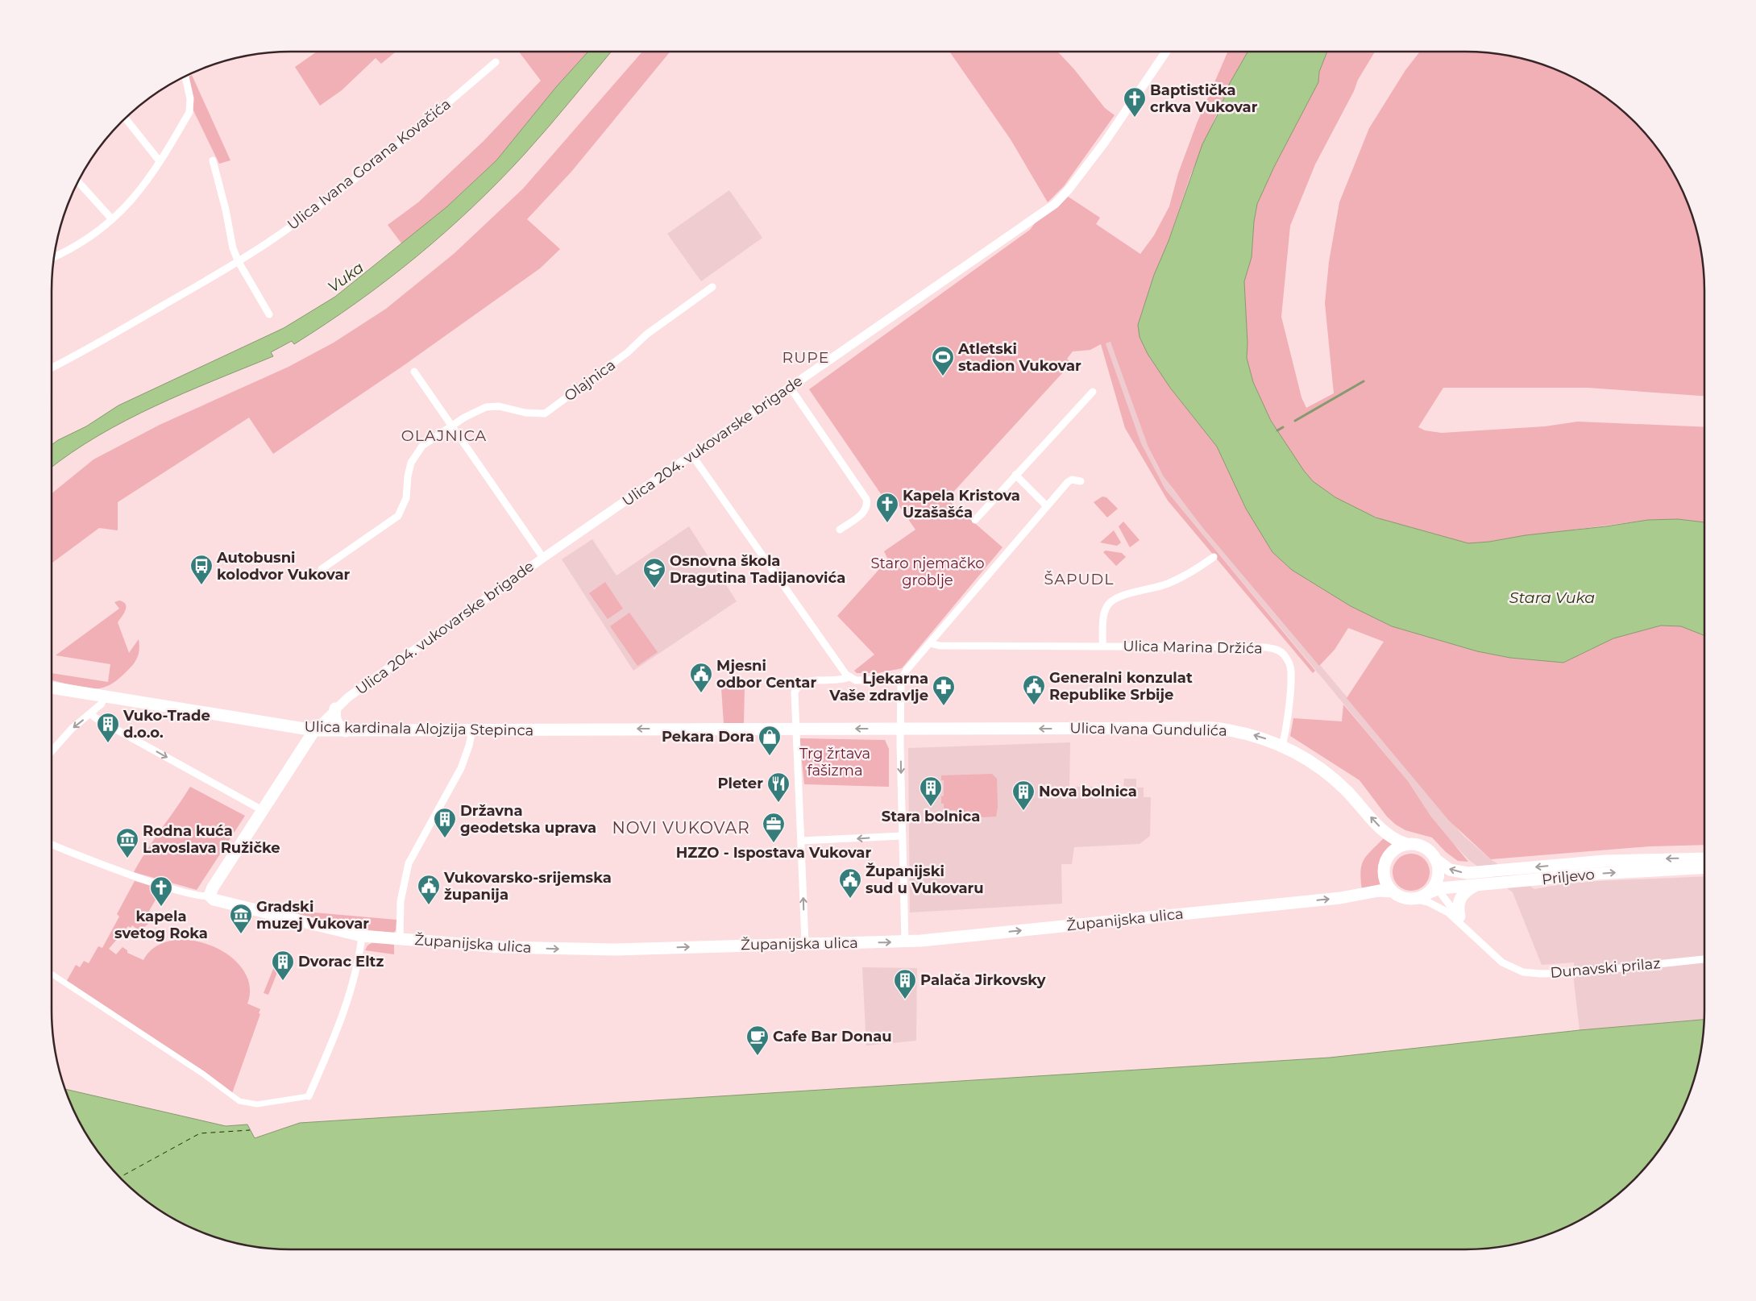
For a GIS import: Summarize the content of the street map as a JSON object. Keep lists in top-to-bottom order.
{
  "streets": {
    "main road": [
      "Ulica kardinala Alojzija Stepinca",
      "Ulica Ivana Gundulića",
      "Priljevo",
      "Županijska ulica"
    ],
    "street": [
      "Ulica Ivana Gorana Kovačića",
      "Olajnica",
      "Ulica 204. vukovarske brigade",
      "Ulica Marina Držića",
      "Dunavski prilaz"
    ]
  },
  "crossings": [
    ["Ulica 204. vukovarske brigade", "Ulica kardinala Alojzija Stepinca"],
    ["Ulica Marina Držića", "Ulica Ivana Gundulića"],
    ["Ulica Ivana Gundulića", "Priljevo"],
    ["Ulica Ivana Gundulića", "Županijska ulica"],
    ["Ulica Ivana Gundulića", "Dunavski prilaz"],
    ["Priljevo", "Županijska ulica"],
    ["Priljevo", "Dunavski prilaz"],
    ["Županijska ulica", "Dunavski prilaz"]
  ],
  "one_way": ["Ulica kardinala Alojzija Stepinca", "Ulica Ivana Gundulića", "Županijska ulica"],
  "districts": [
    "RUPE",
    "OLAJNICA",
    "ŠAPUDL",
    "NOVI VUKOVAR"
  ],
  "water": ["Vuka", "Stara Vuka"],
  "parks": ["Staro njemačko groblje", "Trg žrtava fašizma"],
  "places": {
    "church": ["Baptistička crkva Vukovar", "Kapela Kristova Uzašašća", "kapela svetog Roka"],
    "sports": ["Atletski stadion Vukovar"],
    "bus stop": ["Autobusni kolodvor Vukovar"],
    "school or university": ["Osnovna škola Dragutina Tadijanovića"],
    "public building": [
      "Mjesni odbor Centar",
      "Generalni konzulat Republike Srbije",
      "Županijski sud u Vukovaru",
      "Vukovarsko-srijemska županija"
    ],
    "pharmacy": ["Ljekarna Vaše zdravlje"],
    "building": [
      "Vuko-Trade d.o.o.",
      "Stara bolnica",
      "Nova bolnica",
      "Državna geodetska uprava",
      "Dvorac Eltz",
      "Palača Jirkovsky"
    ],
    "shop": ["Pekara Dora"],
    "restaurant": ["Pleter"],
    "office": ["HZZO - Ispostava Vukovar"],
    "museum": ["Rodna kuća Lavoslava Ružičke", "Gradski muzej Vukovar"],
    "cafe": ["Cafe Bar Donau"]
  }
}
